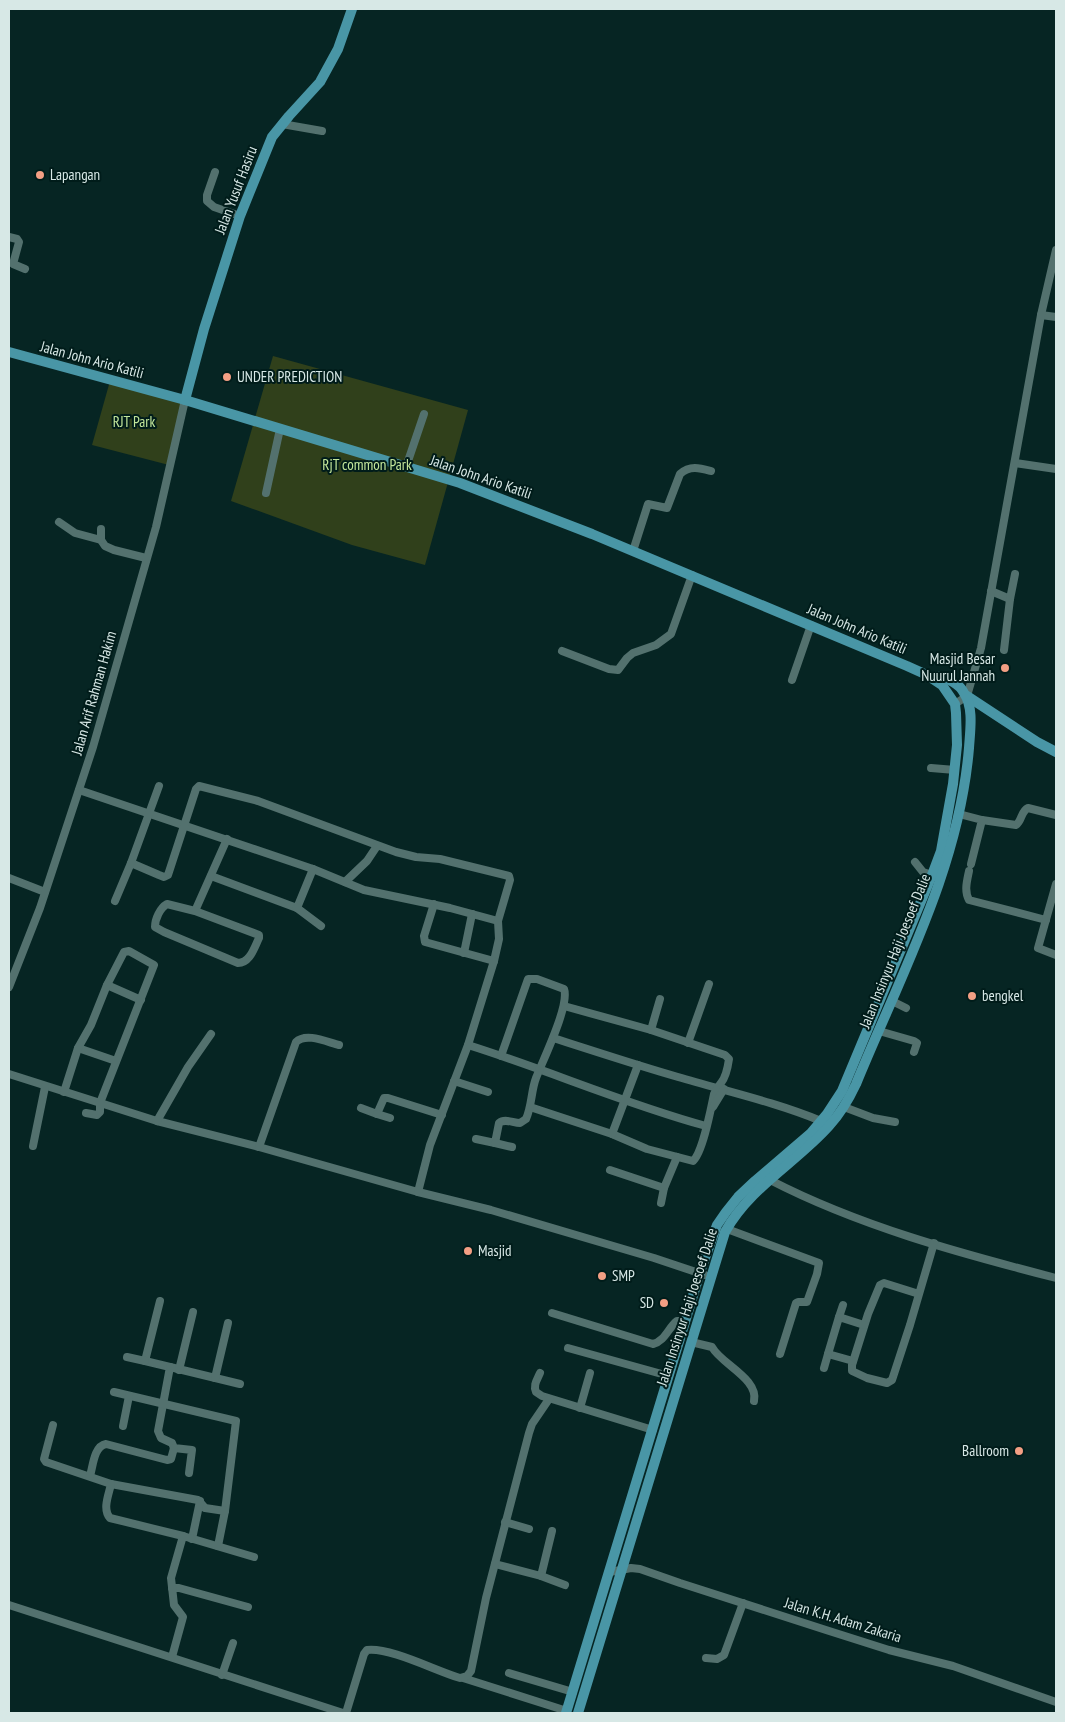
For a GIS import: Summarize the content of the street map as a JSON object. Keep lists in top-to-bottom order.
{
  "streets": {
    "main road": ["Jalan Yusuf Hasiru", "Jalan John Ario Katili", "Jalan Insinyur Haji Joesoef Dalie"],
    "street": ["Jalan Arif Rahman Hakim", "Jalan K.H. Adam Zakaria"]
  },
  "crossings": [
    ["Jalan Yusuf Hasiru", "Jalan John Ario Katili"],
    ["Jalan Yusuf Hasiru", "Jalan Arif Rahman Hakim"],
    ["Jalan John Ario Katili", "Jalan Arif Rahman Hakim"],
    ["Jalan John Ario Katili", "Jalan Insinyur Haji Joesoef Dalie"],
    ["Jalan Insinyur Haji Joesoef Dalie", "Jalan K.H. Adam Zakaria"]
  ],
  "parks": ["RJT Park", "RjT common Park"],
  "places": [
    "Lapangan",
    "UNDER PREDICTION",
    "Masjid Besar Nuurul Jannah",
    "bengkel",
    "Masjid",
    "SMP",
    "SD",
    "Ballroom"
  ]
}
